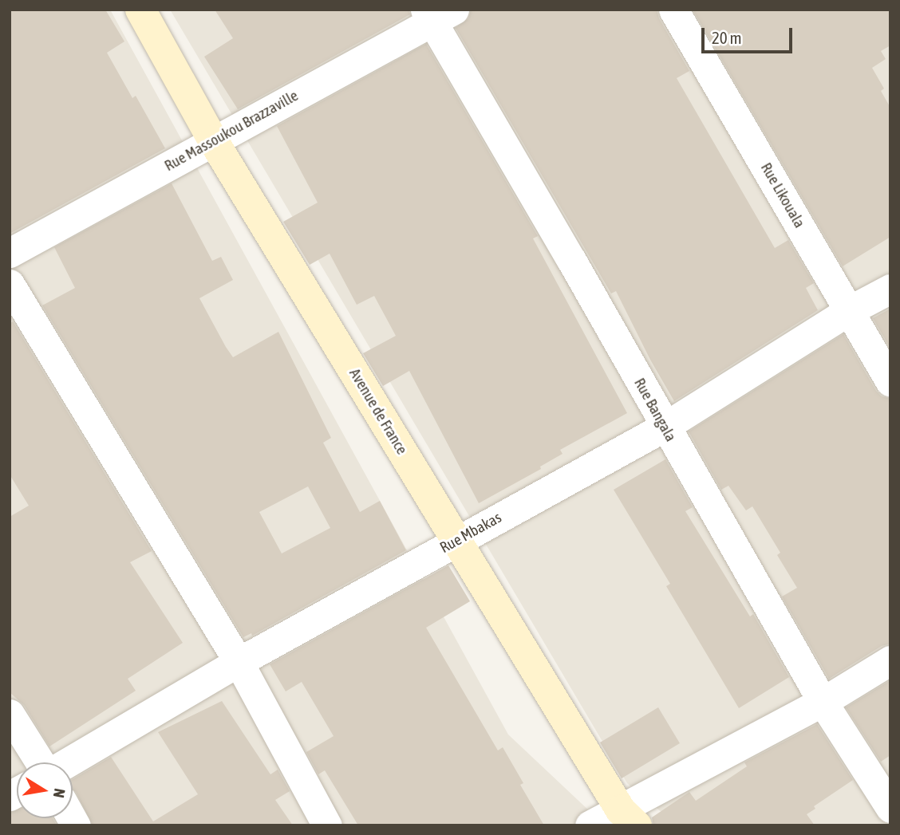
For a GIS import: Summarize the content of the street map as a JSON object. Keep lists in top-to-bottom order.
{
  "streets": {
    "main road": ["Avenue de France"],
    "street": [
      "Rue Massoukou Brazzaville",
      "Rue Likouala",
      "Rue Bangala",
      "Rue Mbakas"
    ]
  },
  "crossings": [
    ["Rue Massoukou Brazzaville", "Rue Bangala"],
    ["Rue Massoukou Brazzaville", "Avenue de France"],
    ["Rue Likouala", "Rue Mbakas"],
    ["Rue Bangala", "Rue Mbakas"],
    ["Avenue de France", "Rue Mbakas"]
  ],
  "scale_bar": "20 m",
  "north": "right"
}
